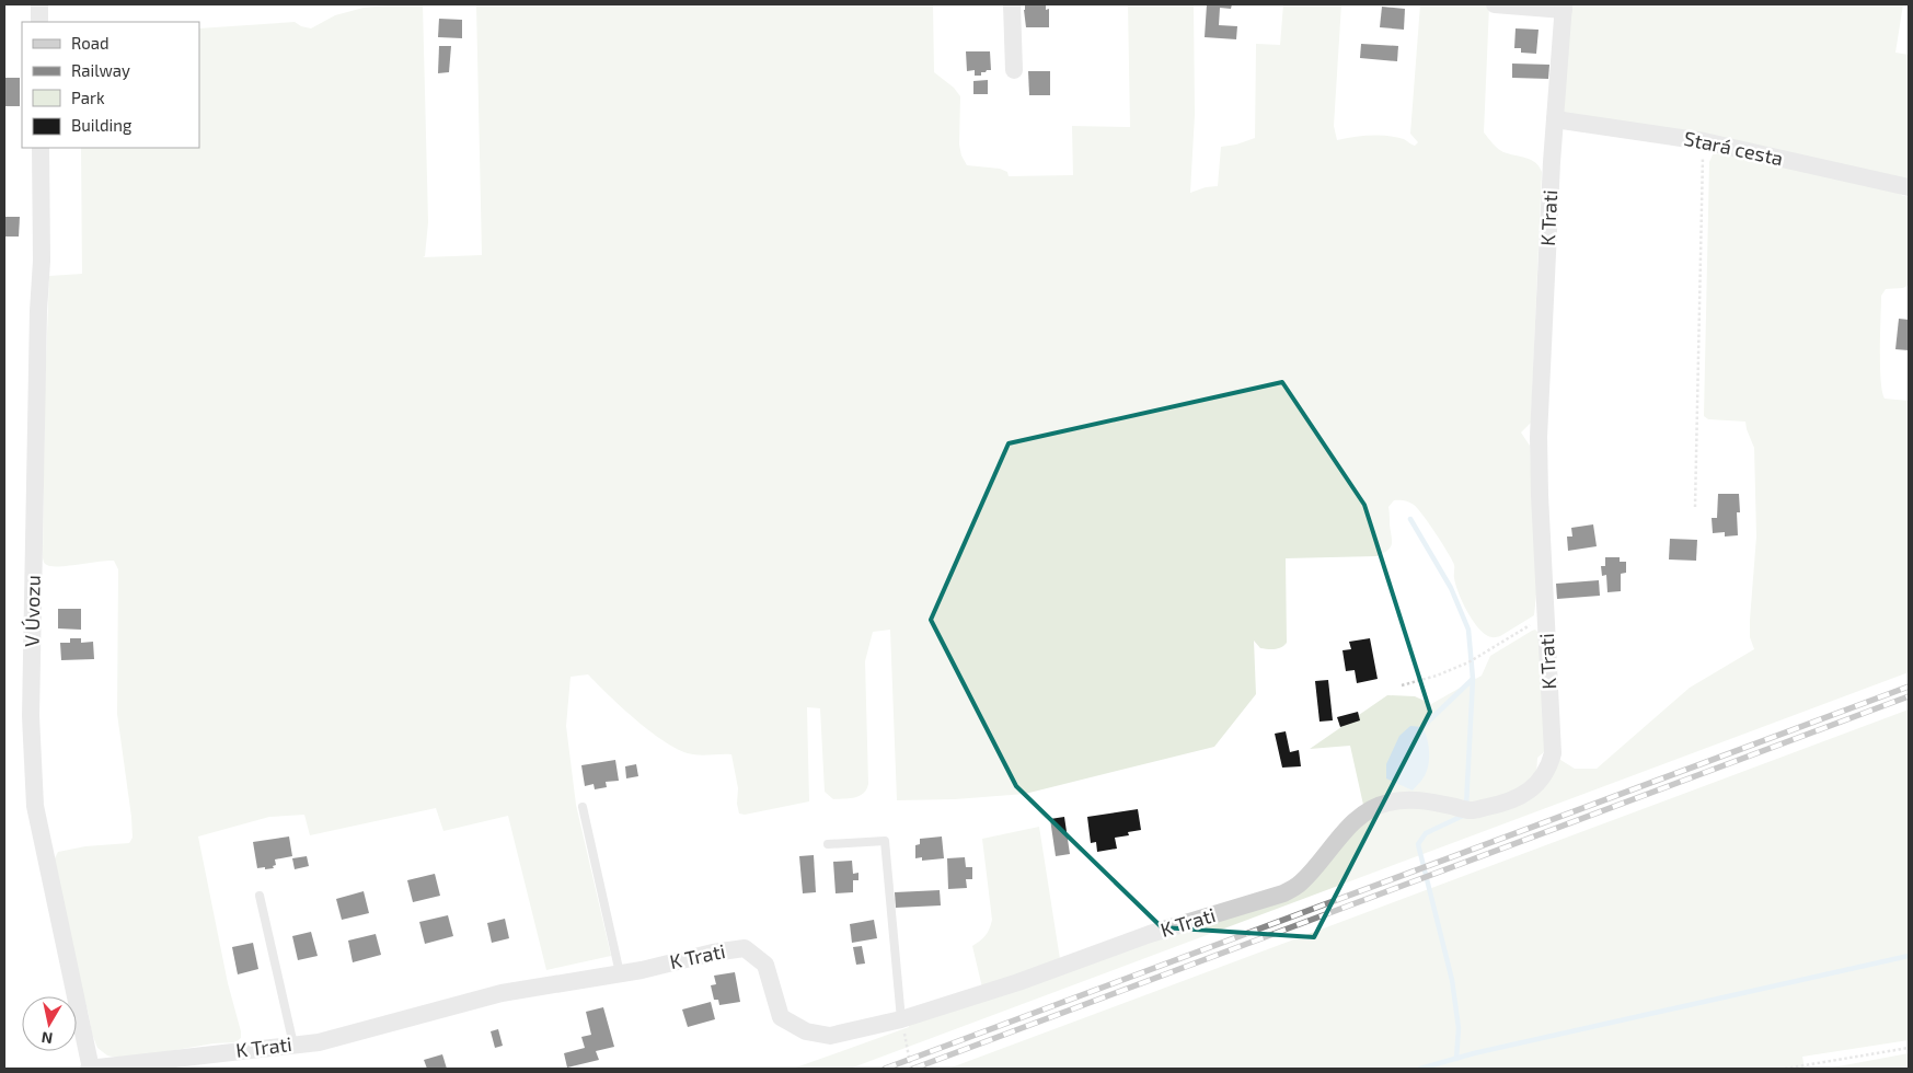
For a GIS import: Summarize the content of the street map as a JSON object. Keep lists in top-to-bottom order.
{
  "streets": {
    "street": ["Stará cesta", "K Trati", "V Úvozu"]
  },
  "crossings": [
    ["Stará cesta", "K Trati"],
    ["K Trati", "V Úvozu"]
  ],
  "legend": [
    "Road",
    "Railway",
    "Park",
    "Building"
  ],
  "north": "bottom"
}
